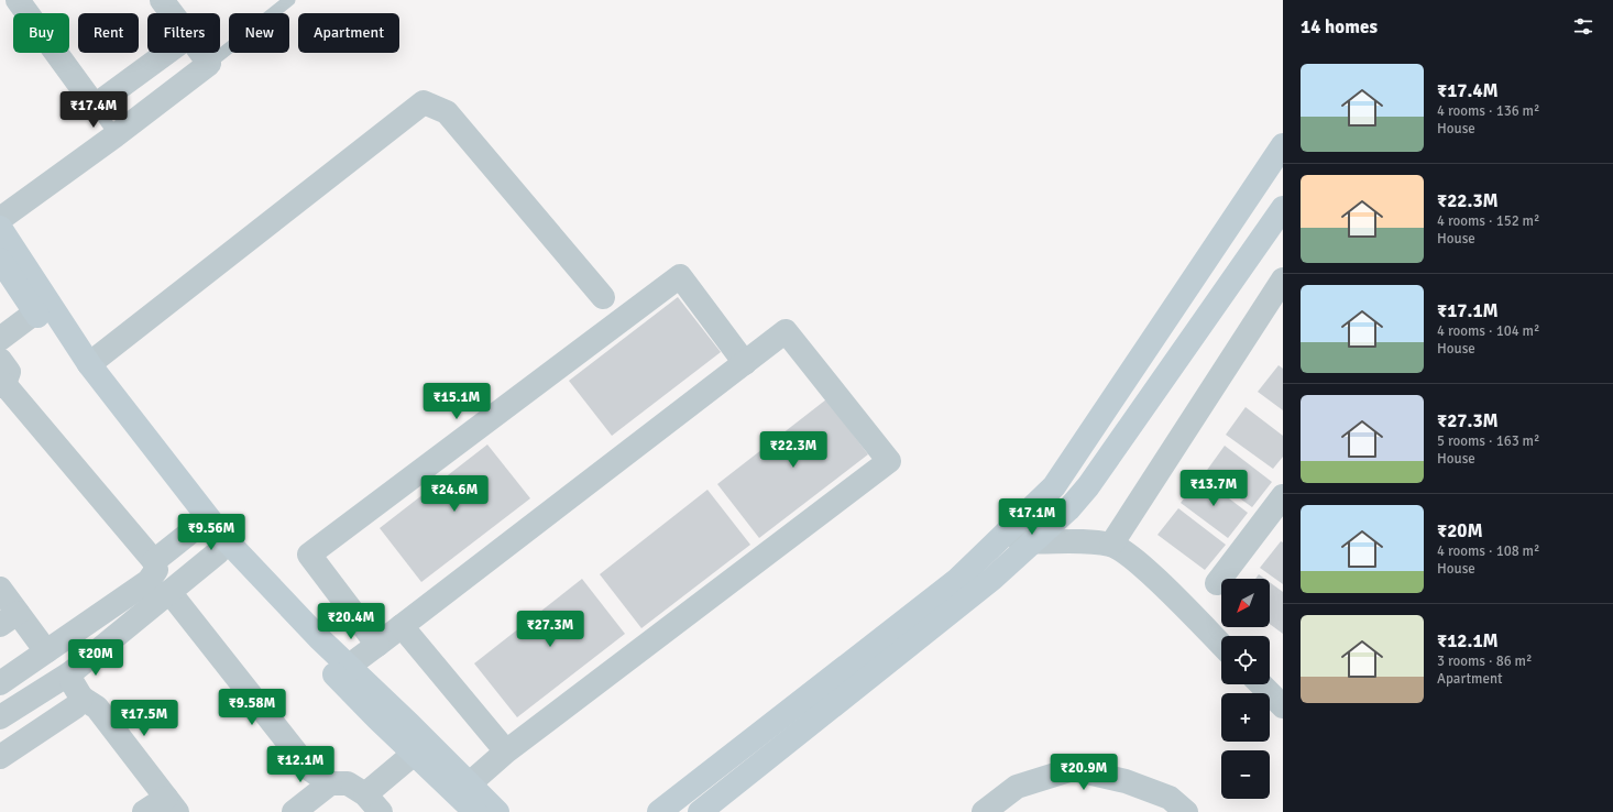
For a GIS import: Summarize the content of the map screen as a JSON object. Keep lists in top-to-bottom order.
{
  "north": "bottom left",
  "page": {
    "heading": "14 homes",
    "chip": [
      "Buy",
      "Rent",
      "Filters",
      "New",
      "Apartment"
    ],
    "list": [
      {
        "name": "₹17.4M",
        "note": "4 rooms · 136 m² · House"
      },
      {
        "name": "₹22.3M",
        "note": "4 rooms · 152 m² · House"
      },
      {
        "name": "₹17.1M",
        "note": "4 rooms · 104 m² · House"
      },
      {
        "name": "₹27.3M",
        "note": "5 rooms · 163 m² · House"
      },
      {
        "name": "₹20M",
        "note": "4 rooms · 108 m² · House"
      },
      {
        "name": "₹12.1M",
        "note": "3 rooms · 86 m² · Apartment"
      }
    ],
    "price": [
      "₹17.4M",
      "₹15.1M",
      "₹22.3M",
      "₹13.7M",
      "₹24.6M",
      "₹17.1M",
      "₹9.56M",
      "₹20.4M",
      "₹27.3M",
      "₹20M",
      "₹9.58M",
      "₹17.5M",
      "₹12.1M",
      "₹20.9M"
    ],
    "map_buttons": ["+", "−"]
  }
}
